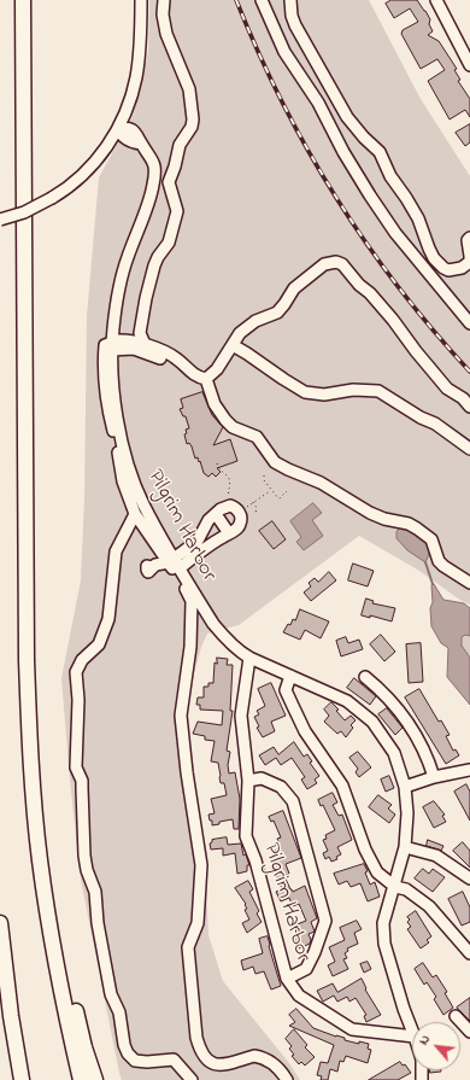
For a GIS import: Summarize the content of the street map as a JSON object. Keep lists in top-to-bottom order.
{
  "streets": {
    "street": ["Pilgrim Harbor"]
  },
  "north": "top left"
}
